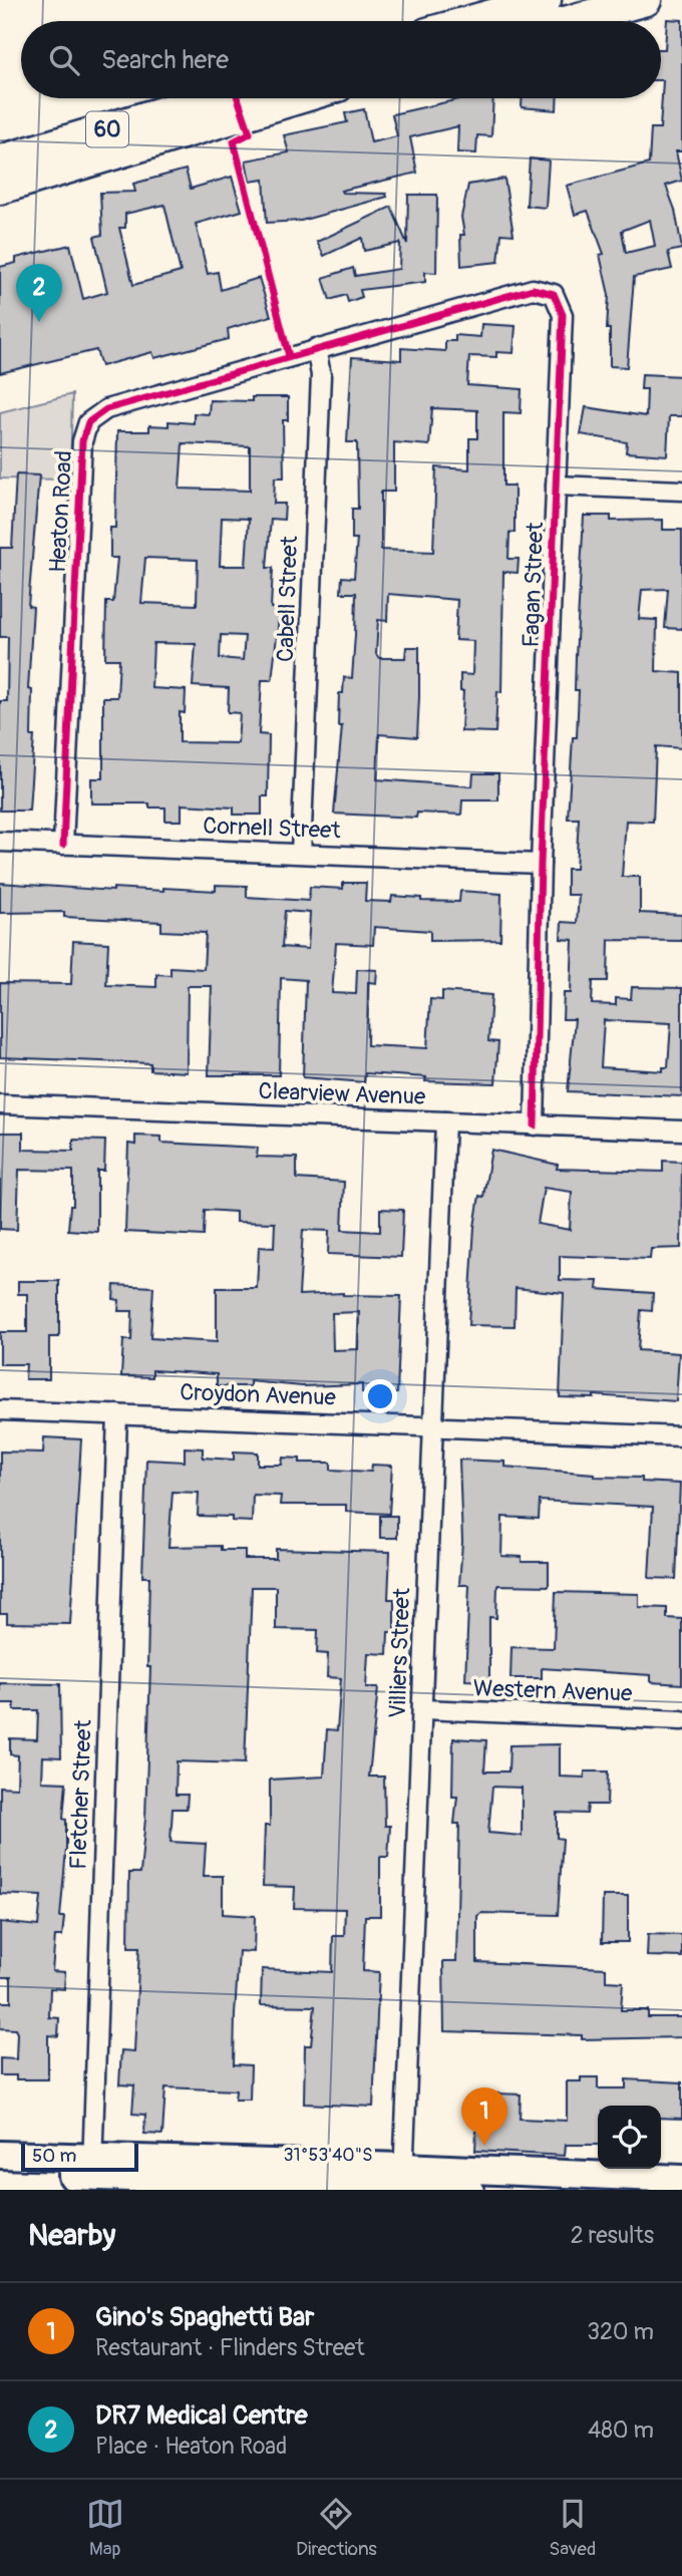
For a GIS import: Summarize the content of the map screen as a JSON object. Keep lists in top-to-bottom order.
{
  "streets": {
    "highway": ["60"],
    "street": [
      "Heaton Road",
      "Fagan Street",
      "Cabell Street",
      "Cornell Street",
      "Clearview Avenue",
      "Croydon Avenue",
      "Villiers Street",
      "Western Avenue",
      "Fletcher Street"
    ]
  },
  "crossings": [
    ["Heaton Road", "Fagan Street"],
    ["Heaton Road", "Cabell Street"],
    ["Heaton Road", "Cornell Street"],
    ["Fagan Street", "Cabell Street"],
    ["Fagan Street", "Cornell Street"],
    ["Fagan Street", "Clearview Avenue"],
    ["Cabell Street", "Cornell Street"],
    ["Clearview Avenue", "Villiers Street"],
    ["Croydon Avenue", "Villiers Street"],
    ["Croydon Avenue", "Fletcher Street"],
    ["Villiers Street", "Western Avenue"]
  ],
  "scale_bar": "50 m",
  "page": {
    "search": "Search here",
    "pins": ["2", "1"],
    "scale": "50 m",
    "heading": ["Nearby", "2 results"],
    "list": [
      {
        "mark": "1",
        "name": "Gino's Spaghetti Bar",
        "note": "Restaurant · Flinders Street",
        "value": "320 m"
      },
      {
        "mark": "2",
        "name": "DR7 Medical Centre",
        "note": "Place · Heaton Road",
        "value": "480 m"
      }
    ],
    "nav": ["Map", "Directions", "Saved"]
  },
  "coordinates": ["31°53'40\"S"]
}
